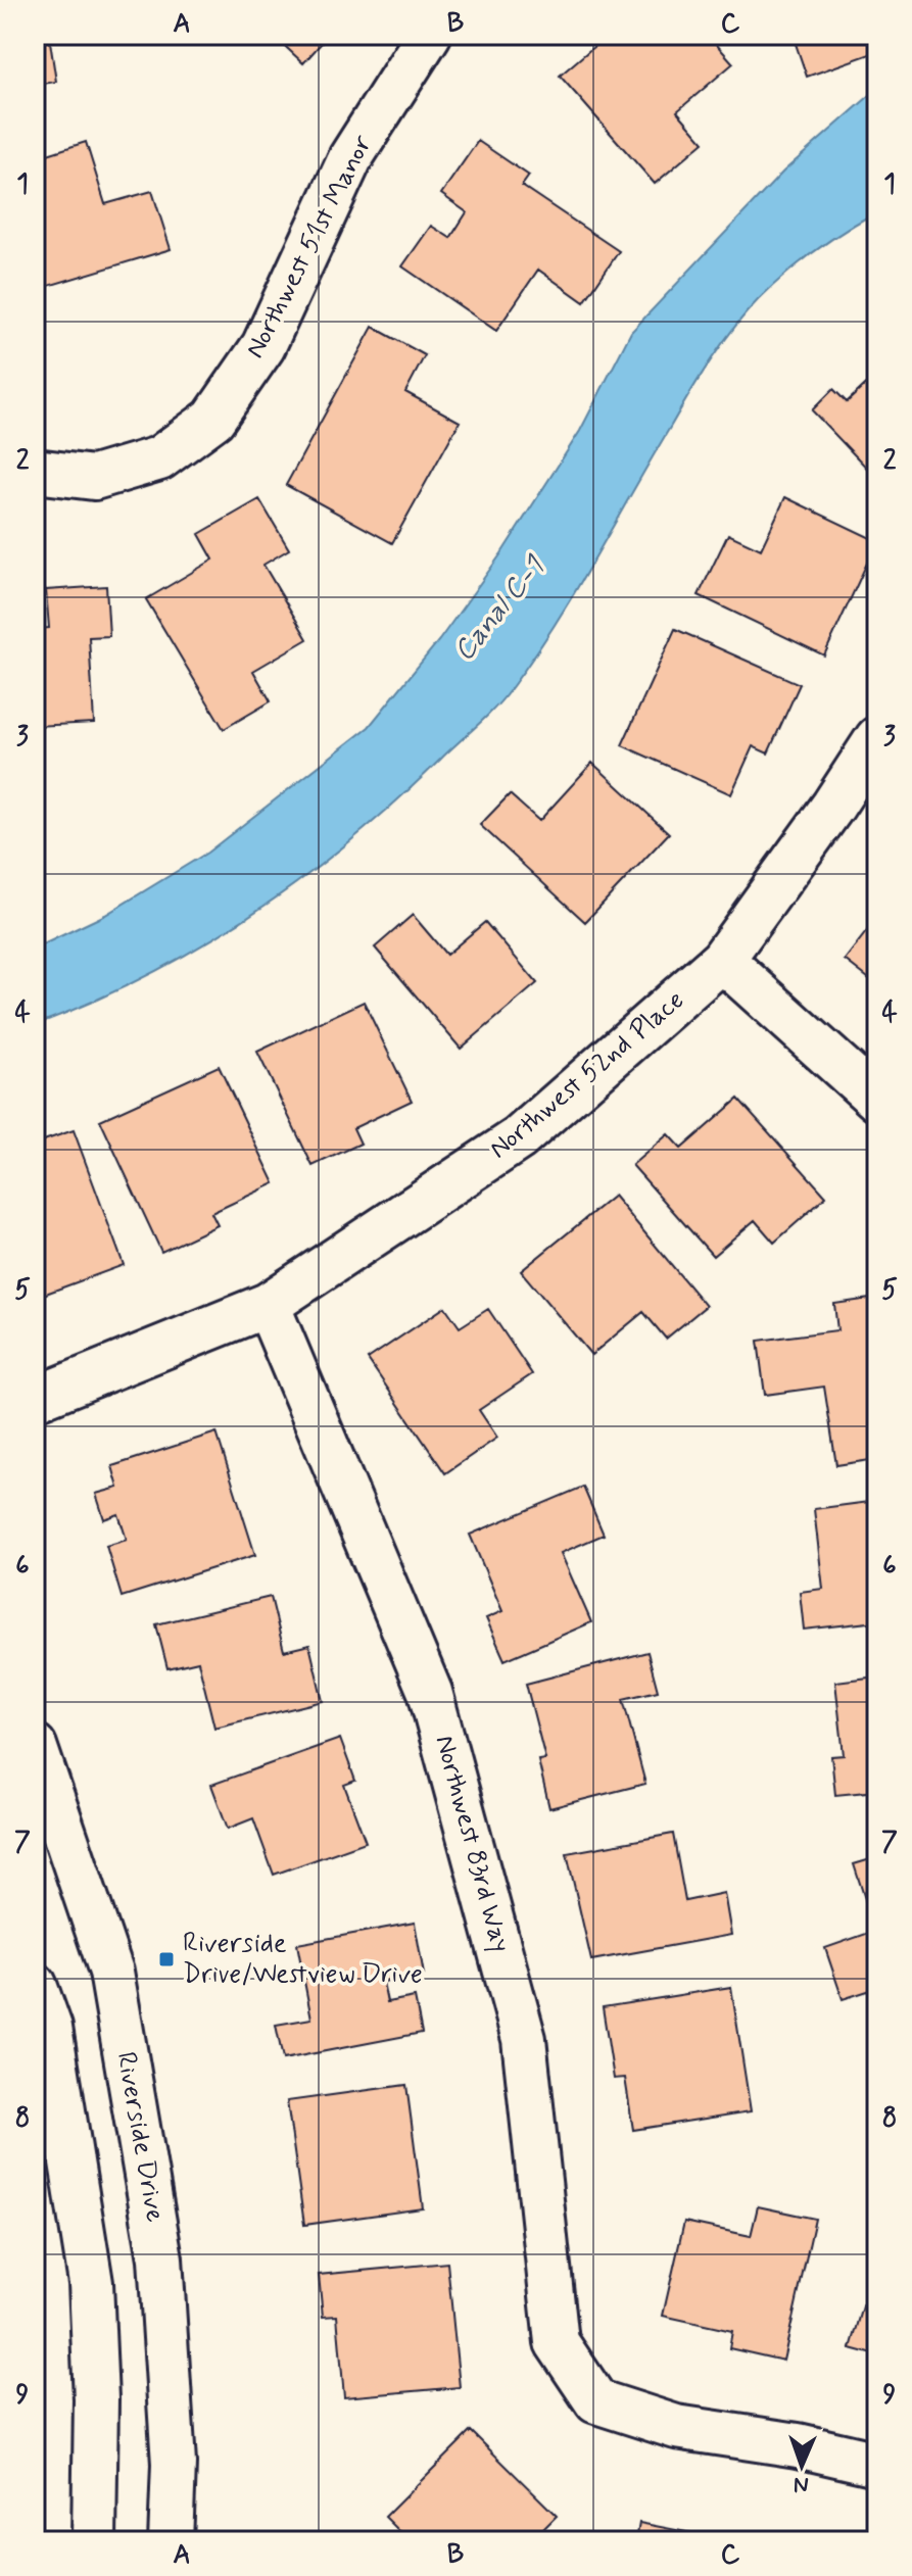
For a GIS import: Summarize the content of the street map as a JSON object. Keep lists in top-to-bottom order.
{
  "streets": {
    "street": [
      "Northwest 51st Manor",
      "Northwest 52nd Place",
      "Northwest 83rd Way",
      "Riverside Drive"
    ]
  },
  "crossings": [
    ["Northwest 52nd Place", "Northwest 83rd Way"]
  ],
  "water": ["Canal C-1"],
  "places": {
    "transit": ["Riverside Drive/Westview Drive"]
  },
  "north": "bottom",
  "grid": {
    "columns": ["A", "B", "C"],
    "rows": [
      "1",
      "2",
      "3",
      "4",
      "5",
      "6",
      "7",
      "8",
      "9"
    ]
  }
}
